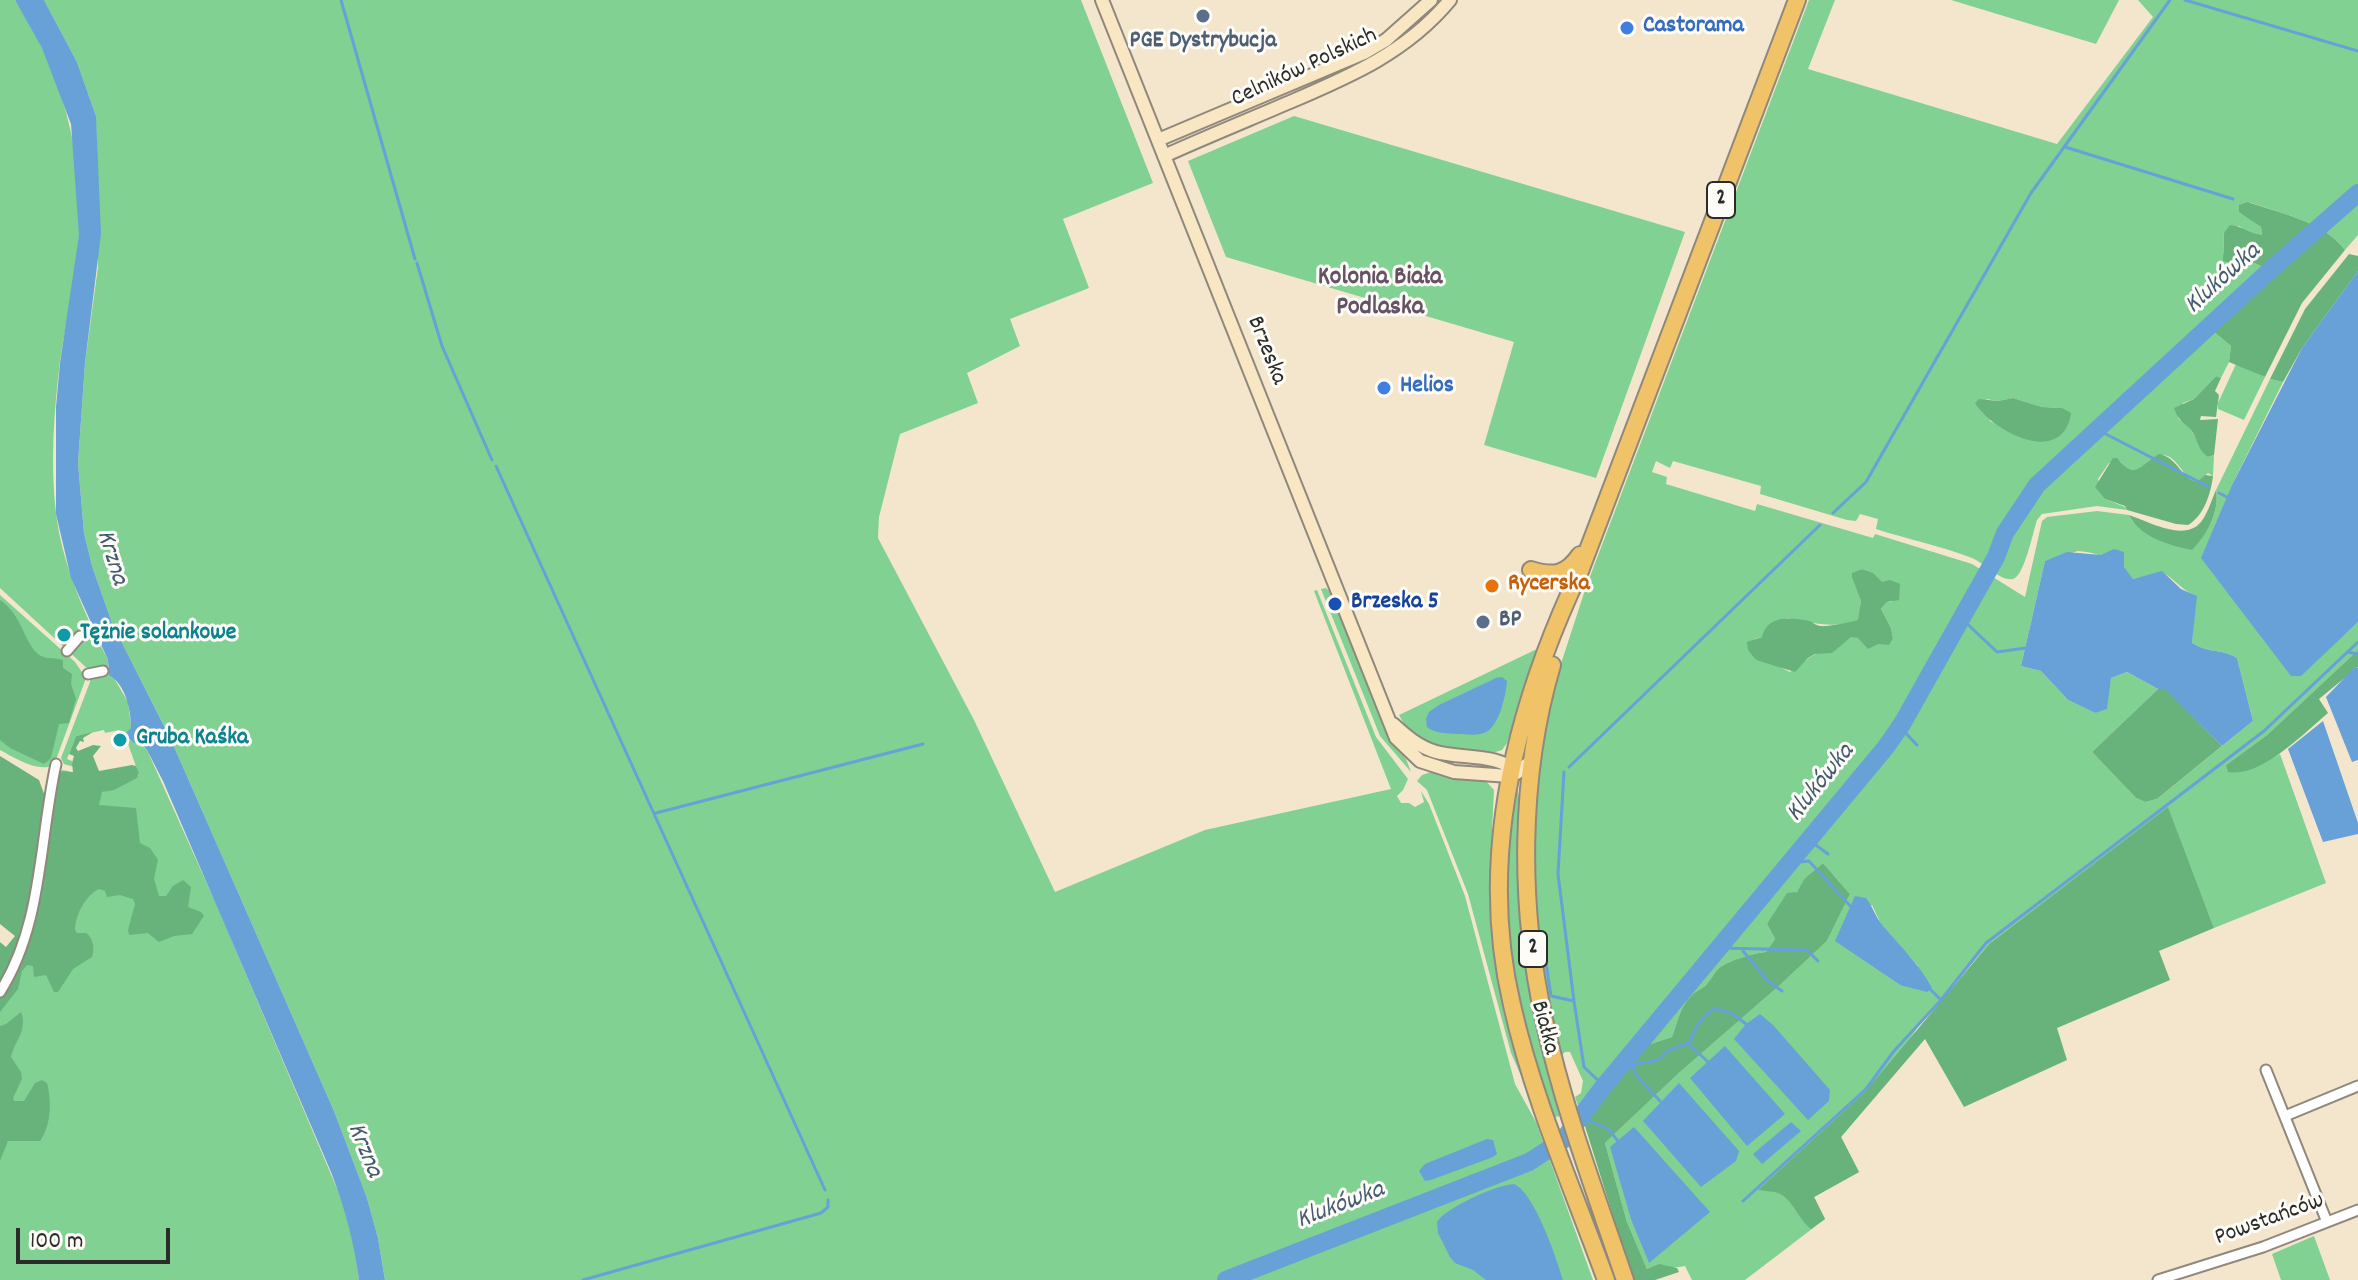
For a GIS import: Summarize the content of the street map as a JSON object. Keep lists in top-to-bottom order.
{
  "streets": {
    "highway": ["2", "Białka"],
    "street": ["Celników Polskich", "Brzeska", "Powstańców"]
  },
  "crossings": [
    ["Celników Polskich", "Brzeska"],
    ["2", "Brzeska"],
    ["2", "Białka"],
    ["Brzeska", "Białka"]
  ],
  "districts": ["Kolonia Biała Podlaska"],
  "water": ["Klukówka", "Krzna"],
  "places": [
    "PGE Dystrybucja",
    "Castorama",
    "Helios",
    "Rycerska",
    "Brzeska 5",
    "BP",
    "Tężnie solankowe",
    "Gruba Kaśka"
  ],
  "scale_bar": "100 m"
}
